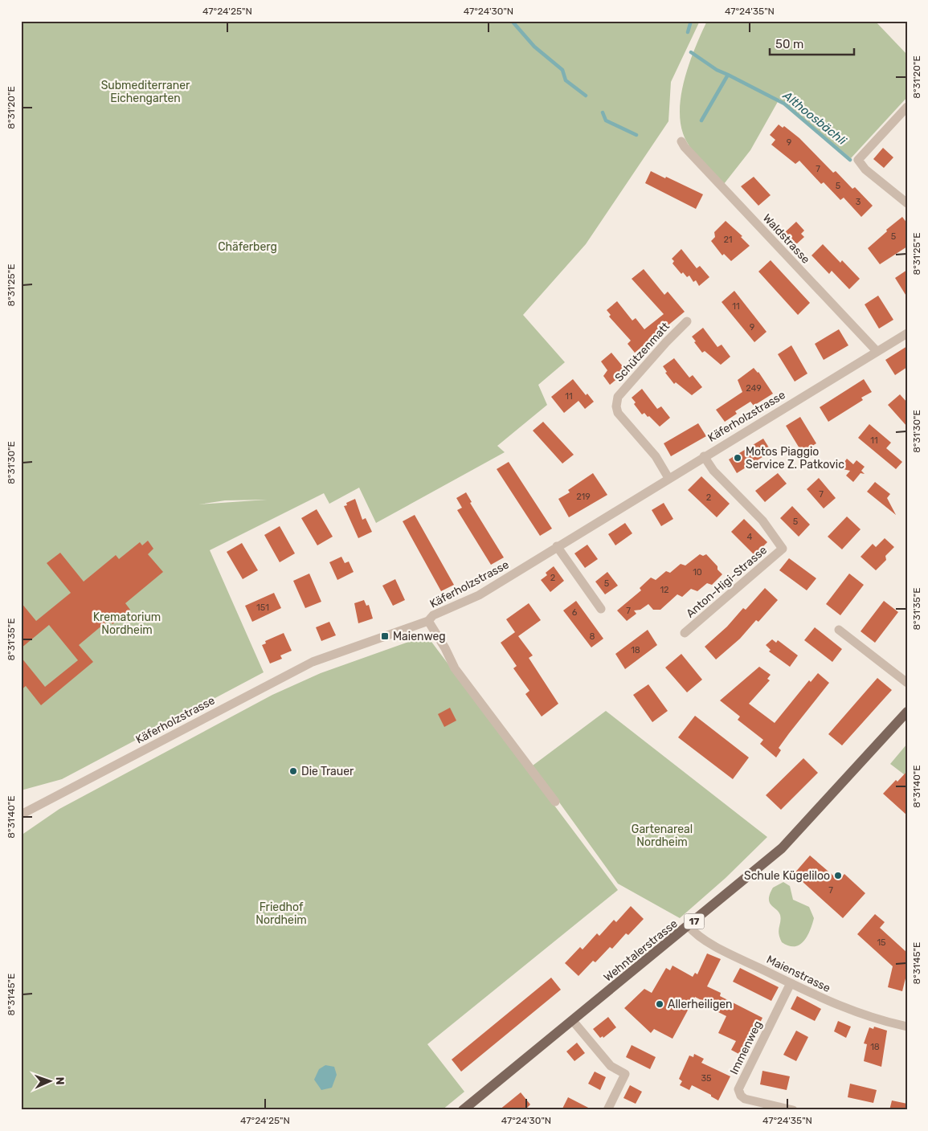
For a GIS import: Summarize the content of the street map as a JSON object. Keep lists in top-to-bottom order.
{
  "streets": {
    "main road": ["17", "Wehntalerstrasse"],
    "street": [
      "Waldstrasse",
      "Schützenmatt",
      "Käferholzstrasse",
      "Anton-Higi-Strasse",
      "Maienstrasse",
      "Immenweg"
    ]
  },
  "crossings": [
    ["Waldstrasse", "Käferholzstrasse"],
    ["Schützenmatt", "Käferholzstrasse"],
    ["Käferholzstrasse", "Anton-Higi-Strasse"],
    ["Wehntalerstrasse", "Maienstrasse"],
    ["Maienstrasse", "Immenweg"]
  ],
  "water": ["Althoosbächli"],
  "parks": [
    "Submediterraner Eichengarten",
    "Chäferberg",
    "Krematorium Nordheim",
    "Gartenareal Nordheim",
    "Friedhof Nordheim"
  ],
  "places": {
    "other": [
      "Motos Piaggio Service Z. Patkovic",
      "Die Trauer",
      "Schule Kügeliloo",
      "Allerheiligen"
    ],
    "transit": ["Maienweg"]
  },
  "house_numbers": [
    "9",
    "7",
    "5",
    "3",
    "5",
    "21",
    "11",
    "9",
    "249",
    "11",
    "11",
    "7",
    "219",
    "2",
    "5",
    "4",
    "10",
    "2",
    "5",
    "12",
    "151",
    "7",
    "6",
    "8",
    "18",
    "7",
    "15",
    "18",
    "35"
  ],
  "scale_bar": "50 m",
  "north": "right",
  "coordinates": [
    "47°24'25\"N",
    "47°24'30\"N",
    "47°24'35\"N",
    "8°31'20\"E",
    "8°31'25\"E",
    "8°31'30\"E",
    "8°31'35\"E",
    "8°31'40\"E",
    "8°31'45\"E"
  ]
}
